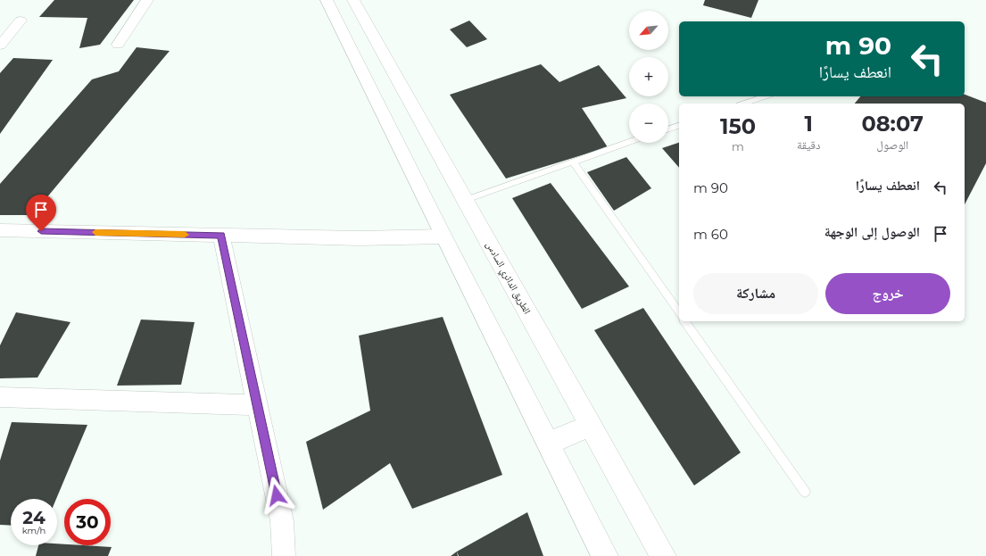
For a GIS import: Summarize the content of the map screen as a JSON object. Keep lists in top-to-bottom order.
{
  "streets": {
    "highway": ["الطريق الدائري السادس"]
  },
  "north": "bottom left",
  "page": {
    "map_buttons": ["+", "−"],
    "turn": ["90 m", "انعطف يسارًا"],
    "eta": [
      "08:07",
      "الوصول",
      "1",
      "دقيقة",
      "150",
      "m"
    ],
    "list": [
      {
        "name": "انعطف يسارًا",
        "value": "90 m"
      },
      {
        "name": "الوصول إلى الوجهة",
        "value": "60 m"
      }
    ],
    "buttons": ["خروج", "مشاركة"],
    "speed": "24 km/h",
    "limit": "30"
  }
}
